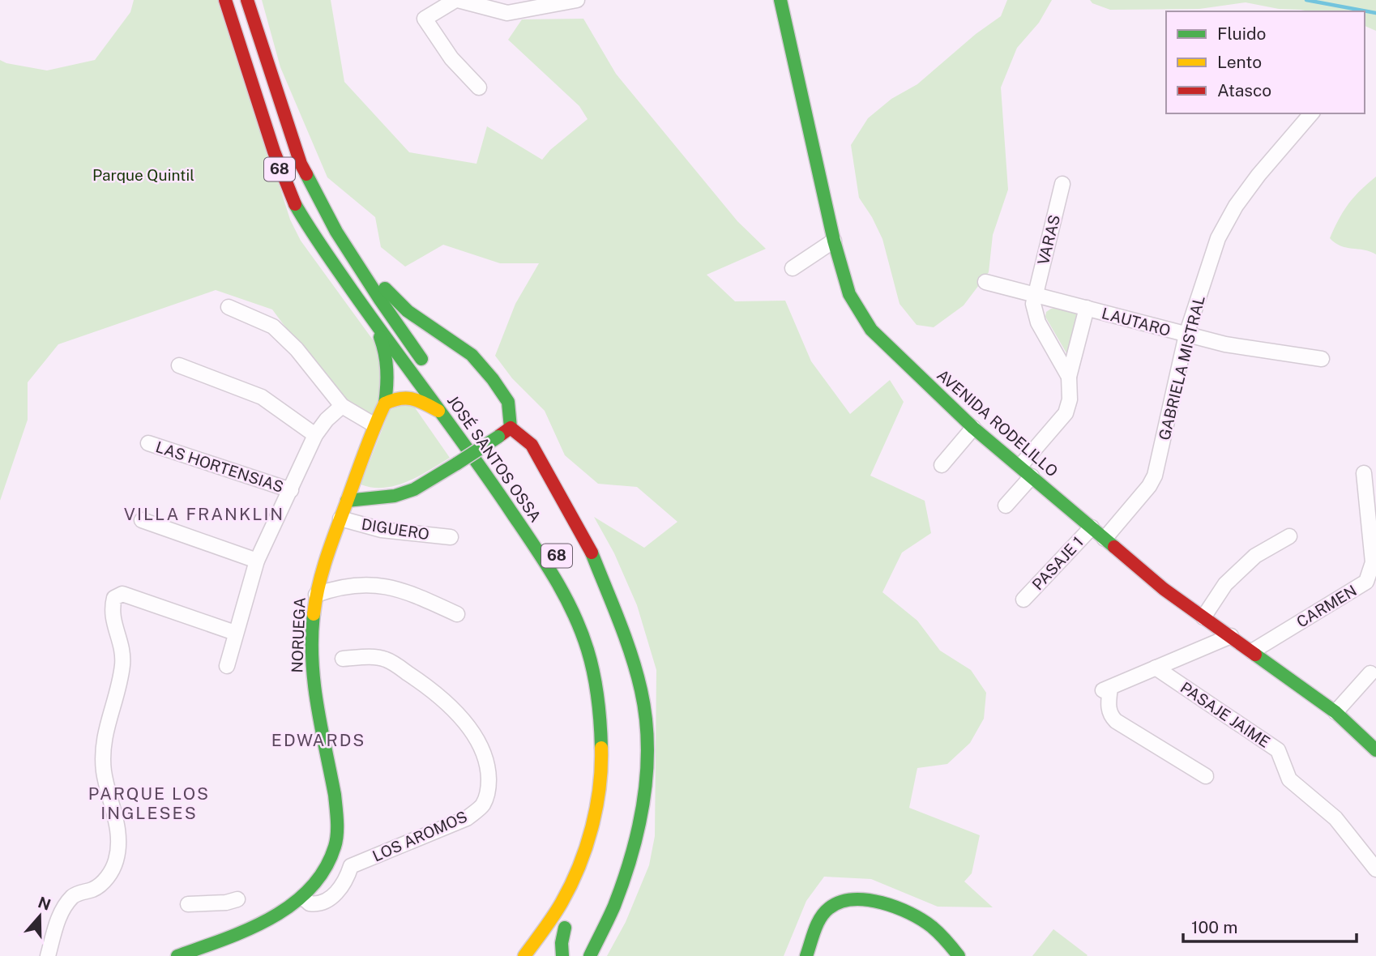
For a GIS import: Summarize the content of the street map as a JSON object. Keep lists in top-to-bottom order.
{
  "streets": {
    "main road": [
      "68",
      "AVENIDA RODELILLO",
      "JOSÉ SANTOS OSSA",
      "NORUEGA"
    ],
    "street": [
      "VARAS",
      "LAUTARO",
      "GABRIELA MISTRAL",
      "LAS HORTENSIAS",
      "DIGUERO",
      "PASAJE 1",
      "CARMEN",
      "PASAJE JAIME",
      "LOS AROMOS"
    ]
  },
  "crossings": [
    ["VARAS", "LAUTARO"],
    ["LAUTARO", "GABRIELA MISTRAL"],
    ["GABRIELA MISTRAL", "AVENIDA RODELILLO"],
    ["AVENIDA RODELILLO", "PASAJE 1"],
    ["AVENIDA RODELILLO", "CARMEN"],
    ["DIGUERO", "NORUEGA"],
    ["NORUEGA", "LOS AROMOS"]
  ],
  "districts": ["VILLA FRANKLIN", "EDWARDS", "PARQUE LOS INGLESES"],
  "parks": ["Parque Quintil"],
  "legend": ["Fluido", "Lento", "Atasco"],
  "scale_bar": "100 m",
  "north": "top"
}
